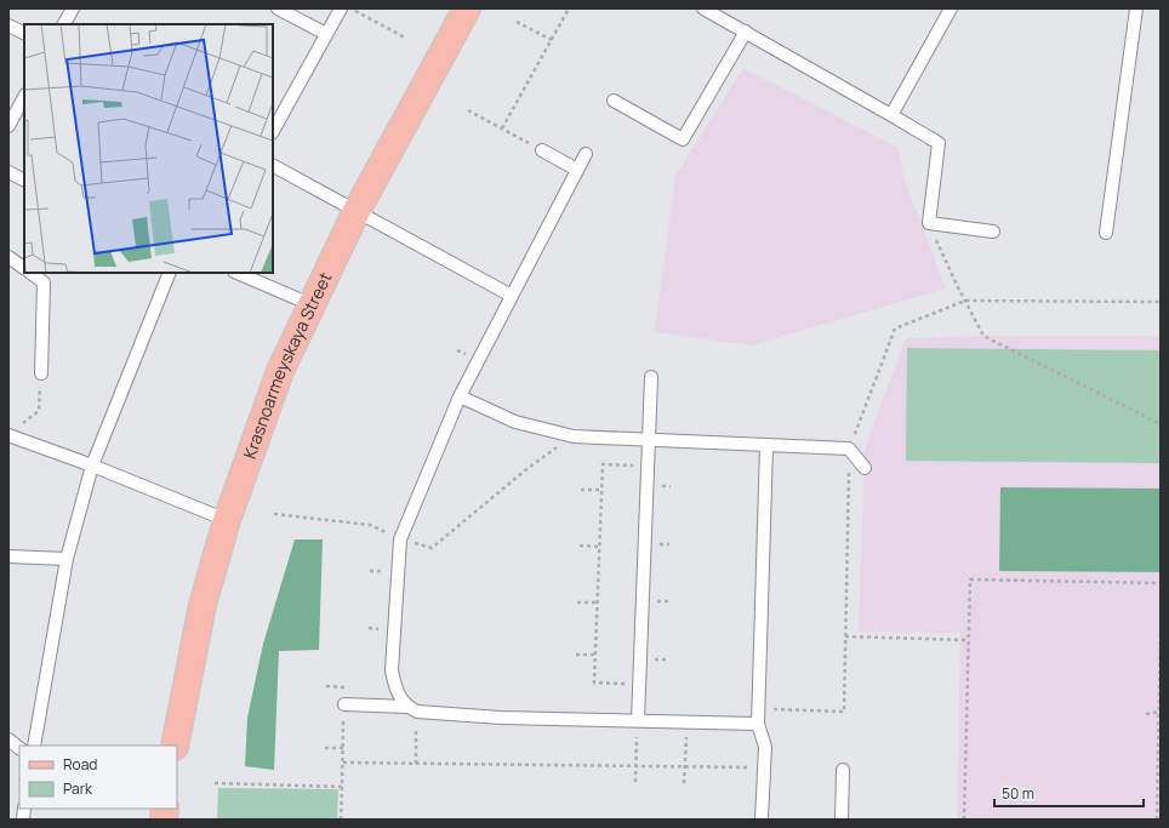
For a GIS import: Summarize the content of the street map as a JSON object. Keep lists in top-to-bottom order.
{
  "streets": {
    "main road": ["Krasnoarmeyskaya Street"]
  },
  "legend": ["Road", "Park"],
  "scale_bar": "50 m"
}
